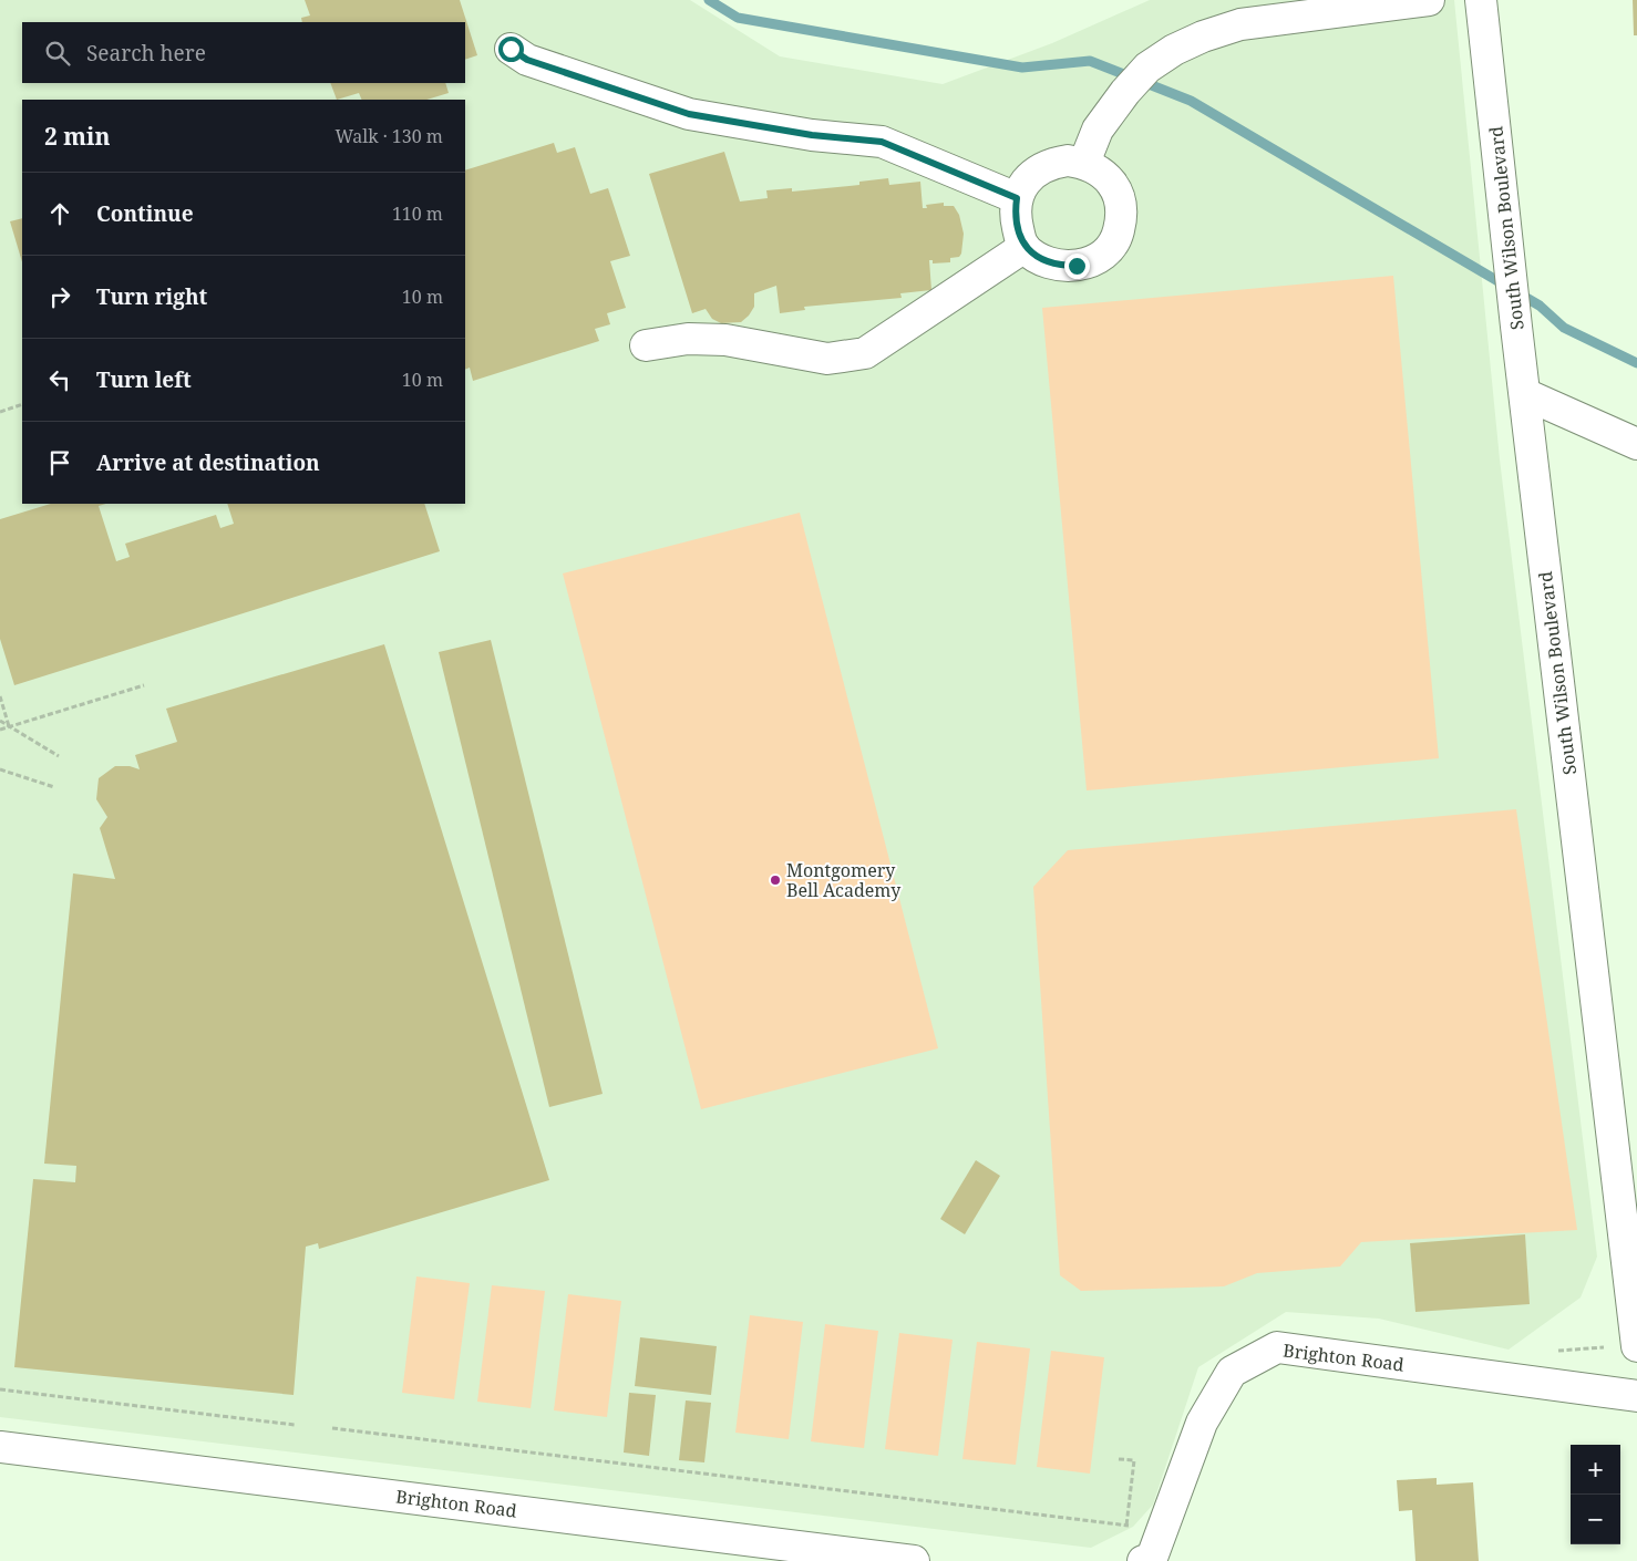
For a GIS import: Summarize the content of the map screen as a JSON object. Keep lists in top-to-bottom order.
{
  "streets": {
    "street": ["South Wilson Boulevard", "Brighton Road"]
  },
  "places": ["Montgomery Bell Academy"],
  "page": {
    "search": "Search here",
    "heading": ["2 min", "Walk · 130 m"],
    "list": [
      ["Continue", "110 m"],
      ["Turn right", "10 m"],
      ["Turn left", "10 m"],
      "Arrive at destination"
    ],
    "map_buttons": ["+", "−"]
  }
}
